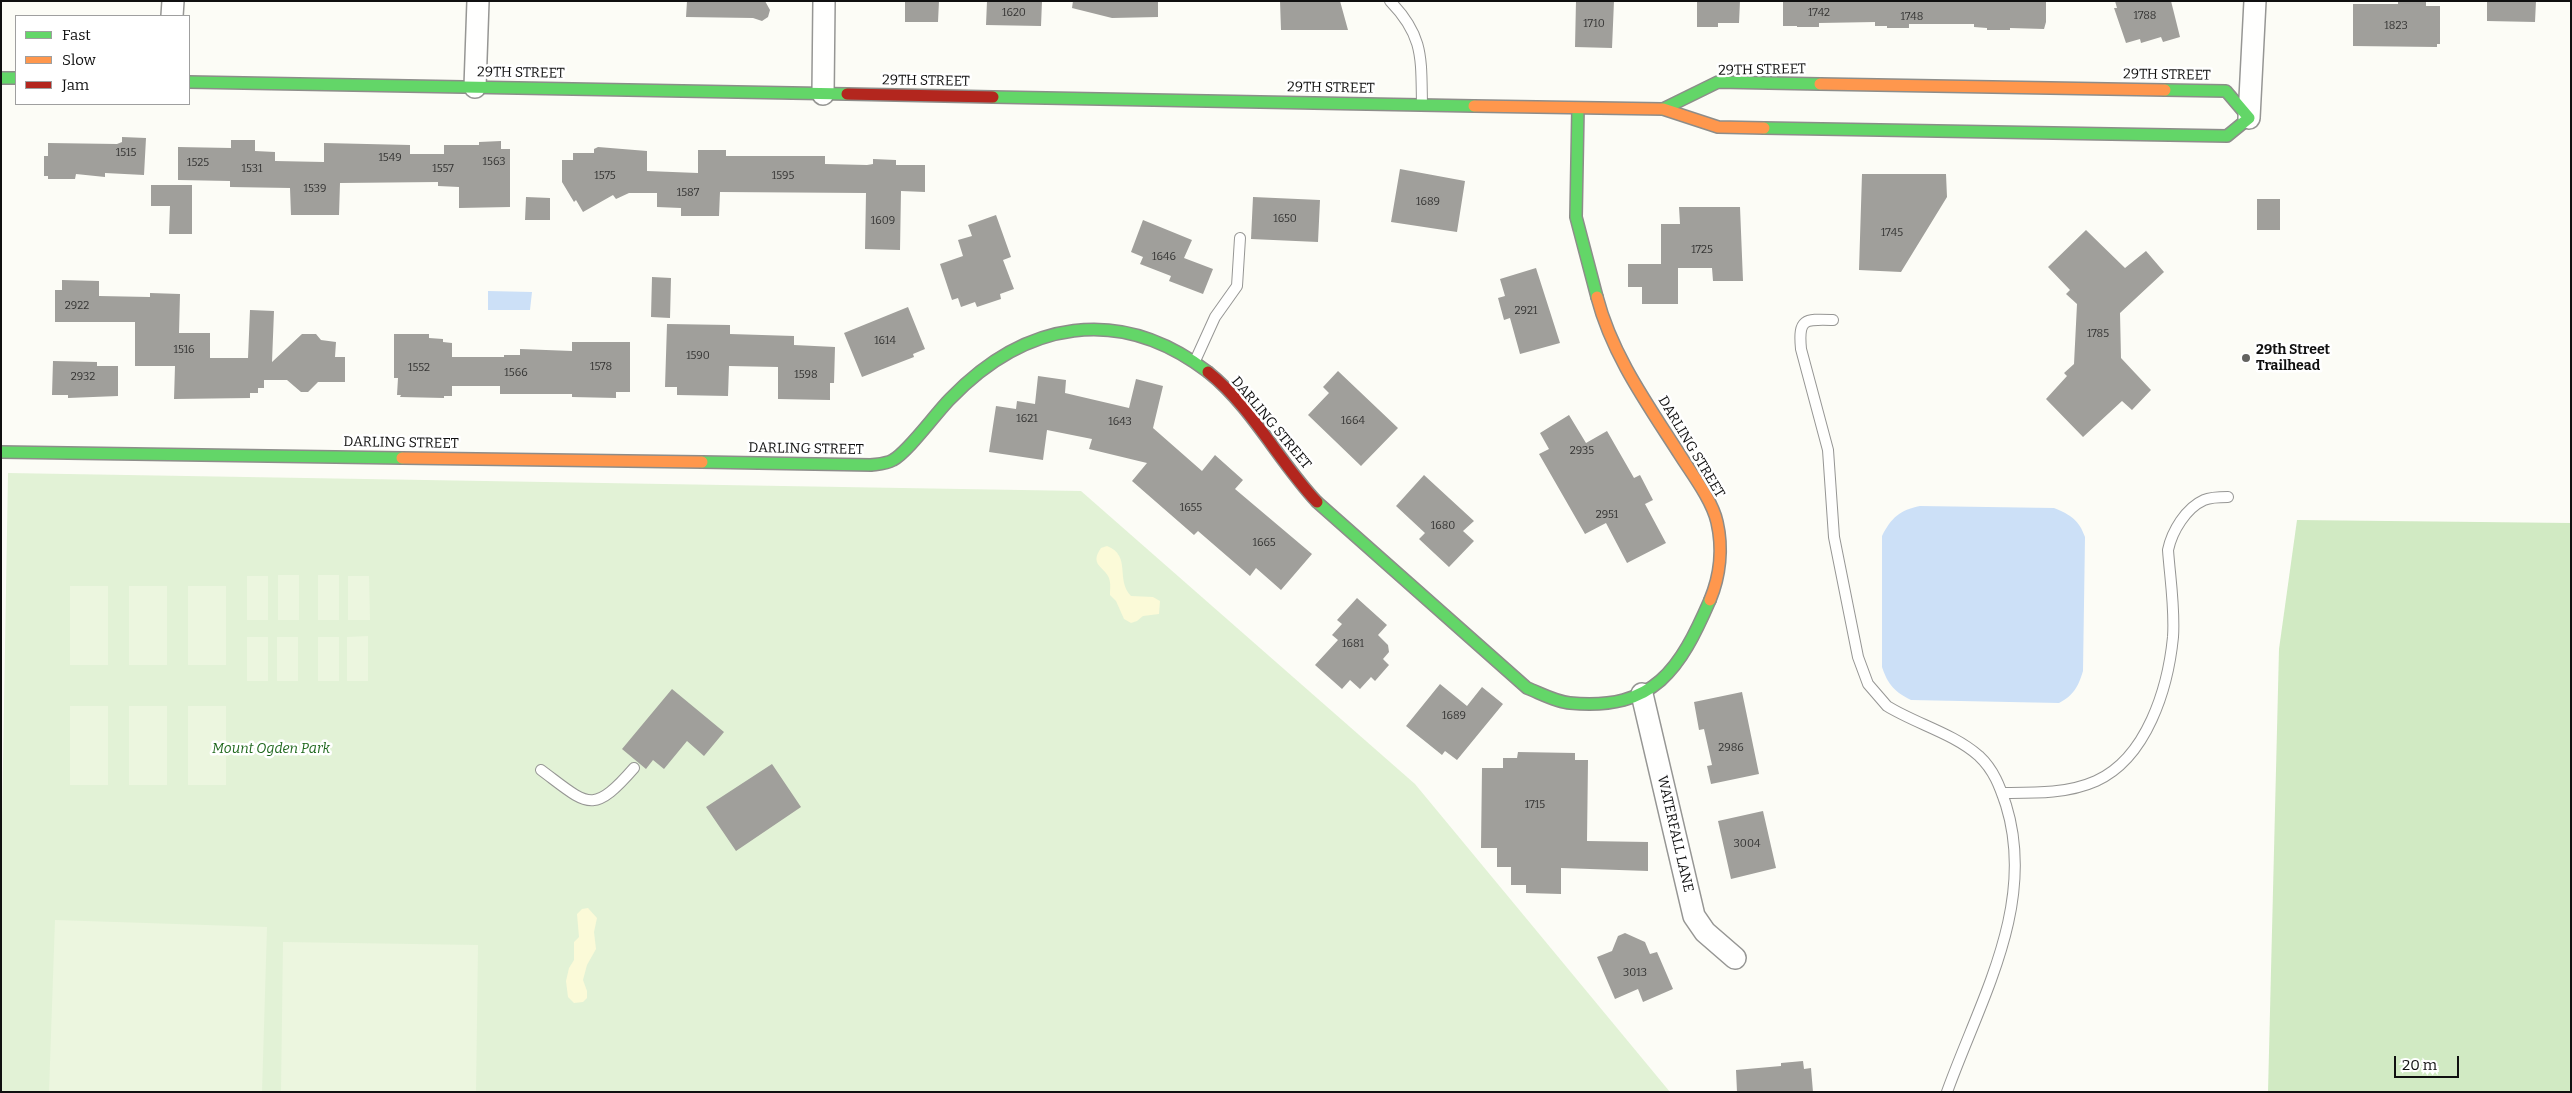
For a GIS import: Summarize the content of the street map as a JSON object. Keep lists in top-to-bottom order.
{
  "streets": {
    "street": ["29TH STREET", "DARLING STREET", "WATERFALL LANE"]
  },
  "crossings": [
    ["29TH STREET", "DARLING STREET"],
    ["DARLING STREET", "WATERFALL LANE"]
  ],
  "parks": ["Mount Ogden Park"],
  "places": ["29th Street Trailhead"],
  "house_numbers": [
    "1620",
    "1742",
    "1788",
    "1748",
    "1710",
    "1823",
    "1515",
    "1549",
    "1563",
    "1525",
    "1531",
    "1557",
    "1575",
    "1595",
    "1539",
    "1587",
    "1689",
    "1650",
    "1609",
    "1745",
    "1725",
    "1646",
    "2922",
    "2921",
    "1785",
    "1614",
    "1516",
    "1590",
    "1578",
    "1552",
    "1566",
    "1598",
    "2932",
    "1621",
    "1664",
    "1643",
    "2935",
    "1655",
    "2951",
    "1680",
    "1665",
    "1681",
    "1689",
    "2986",
    "1715",
    "3004",
    "3013"
  ],
  "legend": ["Fast", "Slow", "Jam"],
  "scale_bar": "20 m"
}
